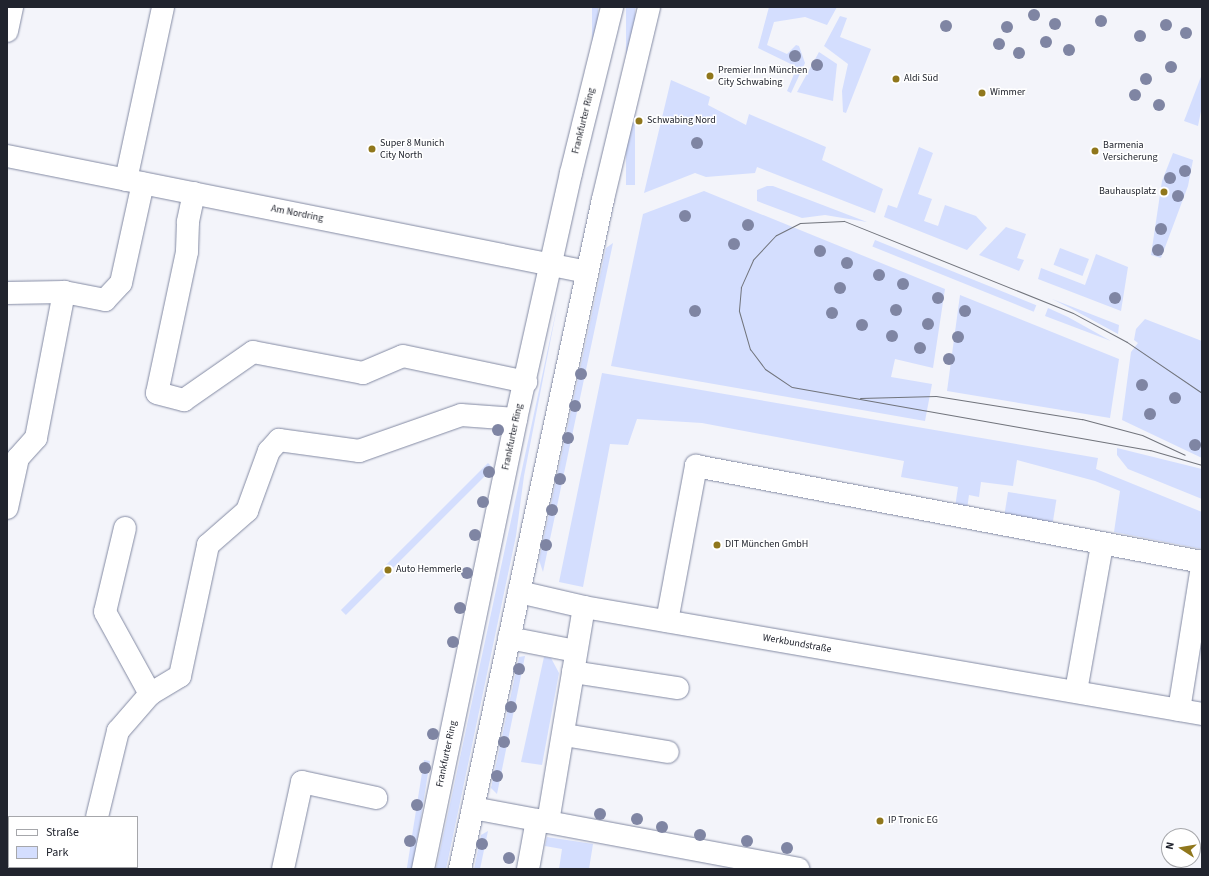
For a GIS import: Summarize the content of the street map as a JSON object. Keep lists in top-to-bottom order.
{
  "streets": {
    "main road": ["Frankfurter Ring", "Am Nordring", "Werkbundstraße"]
  },
  "crossings": [
    ["Frankfurter Ring", "Am Nordring"]
  ],
  "places": [
    "Premier Inn München City Schwabing",
    "Aldi Süd",
    "Wimmer",
    "Schwabing Nord",
    "Super 8 Munich City North",
    "Barmenia Versicherung",
    "Bauhausplatz",
    "DIT München GmbH",
    "Auto Hemmerle",
    "IP Tronic EG"
  ],
  "legend": ["Straße", "Park"],
  "north": "left"
}
